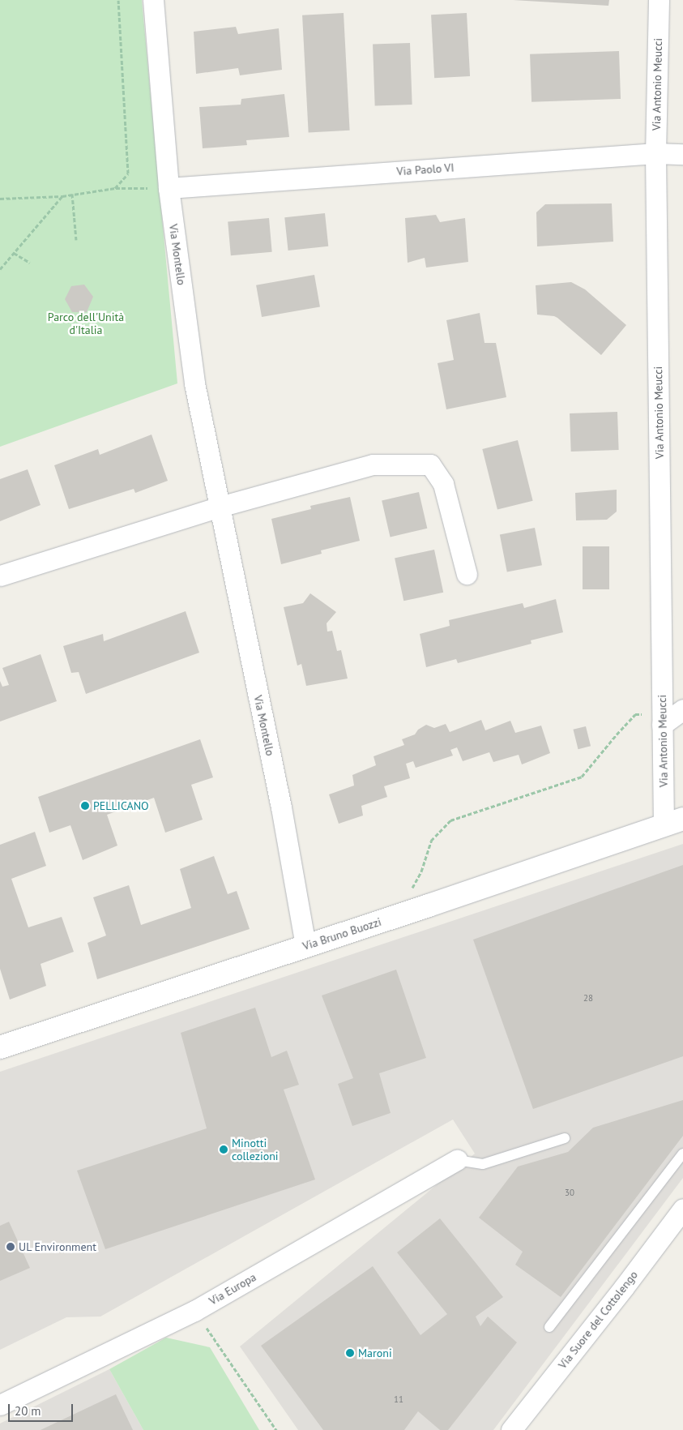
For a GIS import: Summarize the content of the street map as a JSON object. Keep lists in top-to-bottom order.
{
  "streets": {
    "street": [
      "Via Antonio Meucci",
      "Via Paolo VI",
      "Via Montello",
      "Via Bruno Buozzi",
      "Via Europa",
      "Via Suore del Cottolengo"
    ]
  },
  "crossings": [
    ["Via Antonio Meucci", "Via Paolo VI"],
    ["Via Antonio Meucci", "Via Bruno Buozzi"],
    ["Via Paolo VI", "Via Montello"],
    ["Via Montello", "Via Bruno Buozzi"]
  ],
  "parks": ["Parco dell'Unità d'Italia"],
  "places": [
    "PELLICANO",
    "Minotti collezioni",
    "UL Environment",
    "Maroni"
  ],
  "house_numbers": ["28", "30", "11"],
  "scale_bar": "20 m"
}
